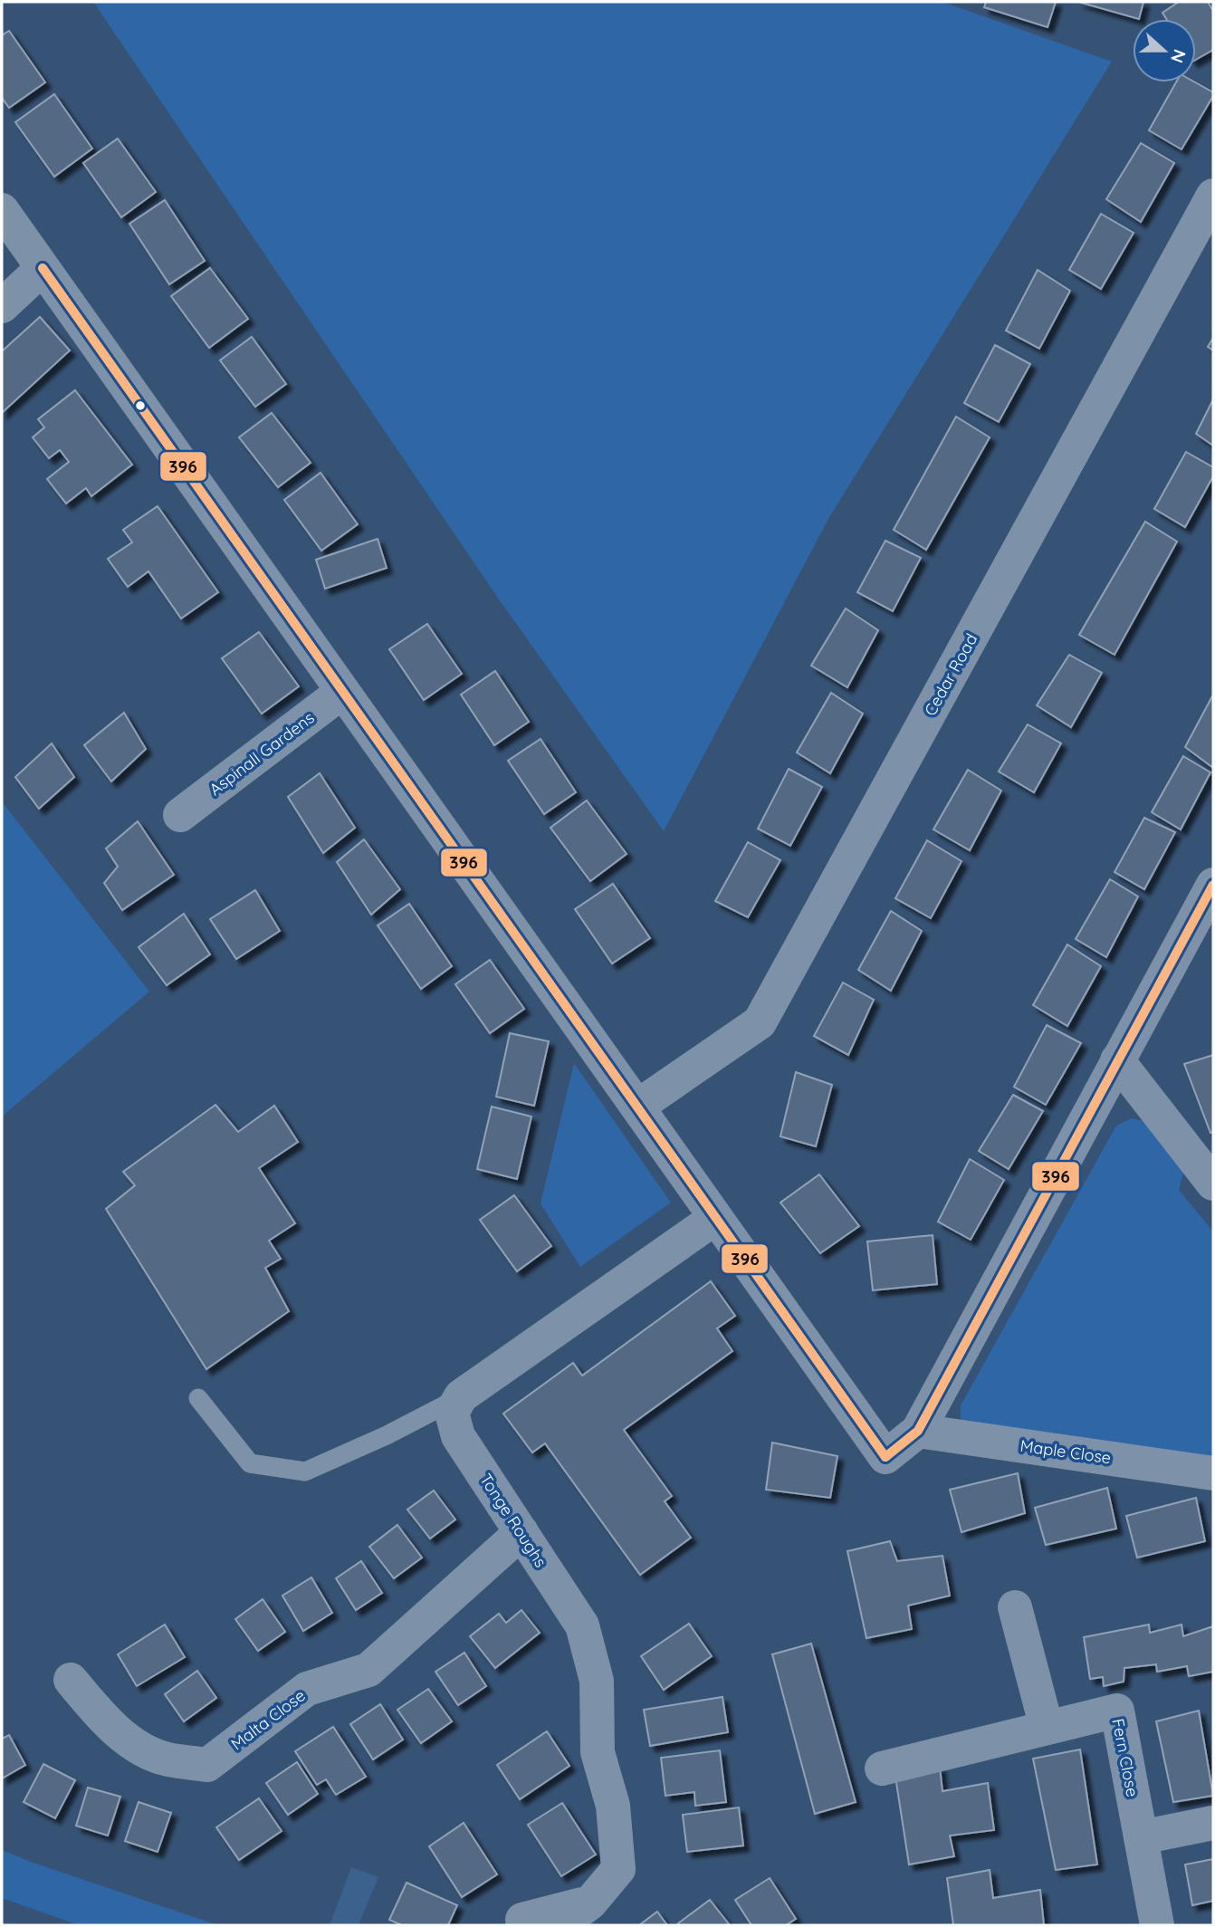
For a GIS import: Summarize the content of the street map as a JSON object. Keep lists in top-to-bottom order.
{
  "streets": {
    "street": [
      "Cedar Road",
      "Aspinall Gardens",
      "Maple Close",
      "Tonge Roughs",
      "Malta Close",
      "Fern Close"
    ]
  },
  "crossings": [
    ["Tonge Roughs", "Malta Close"]
  ],
  "lines": ["transit line 396"],
  "north": "right"
}
